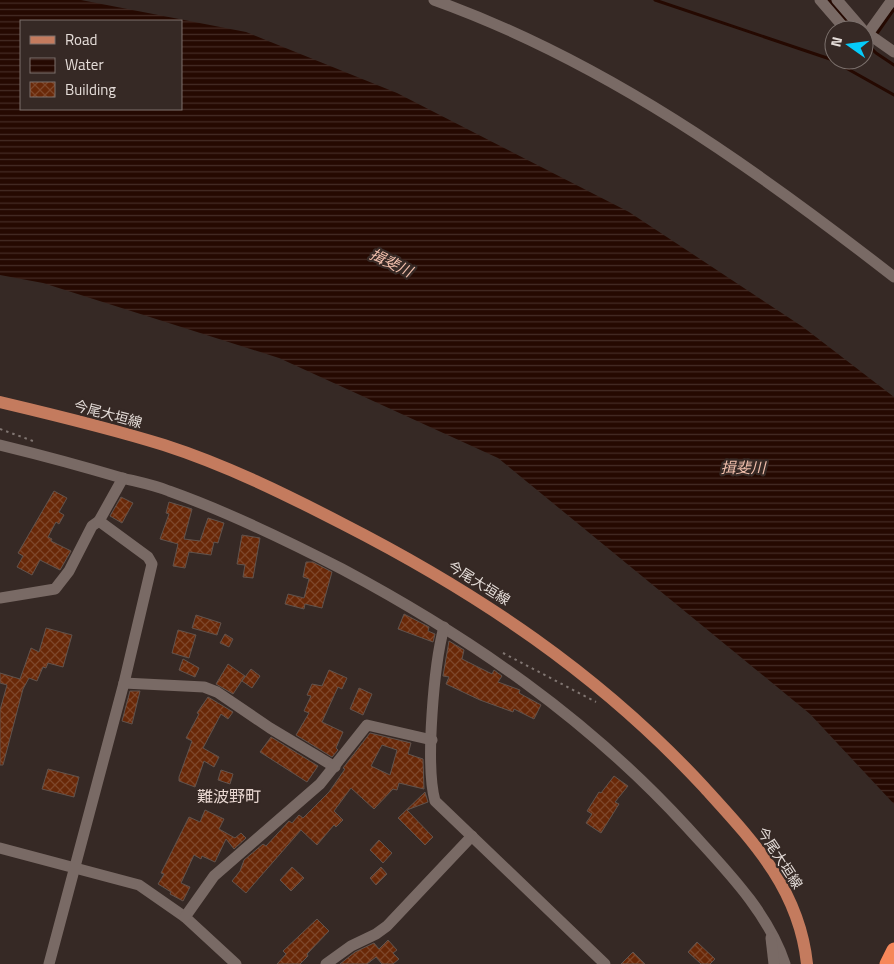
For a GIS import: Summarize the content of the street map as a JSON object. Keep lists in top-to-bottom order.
{
  "streets": {
    "main road": ["今尾大垣線"]
  },
  "districts": ["難波野町"],
  "water": ["揖斐川"],
  "legend": ["Road", "Water", "Building"],
  "north": "left"
}
